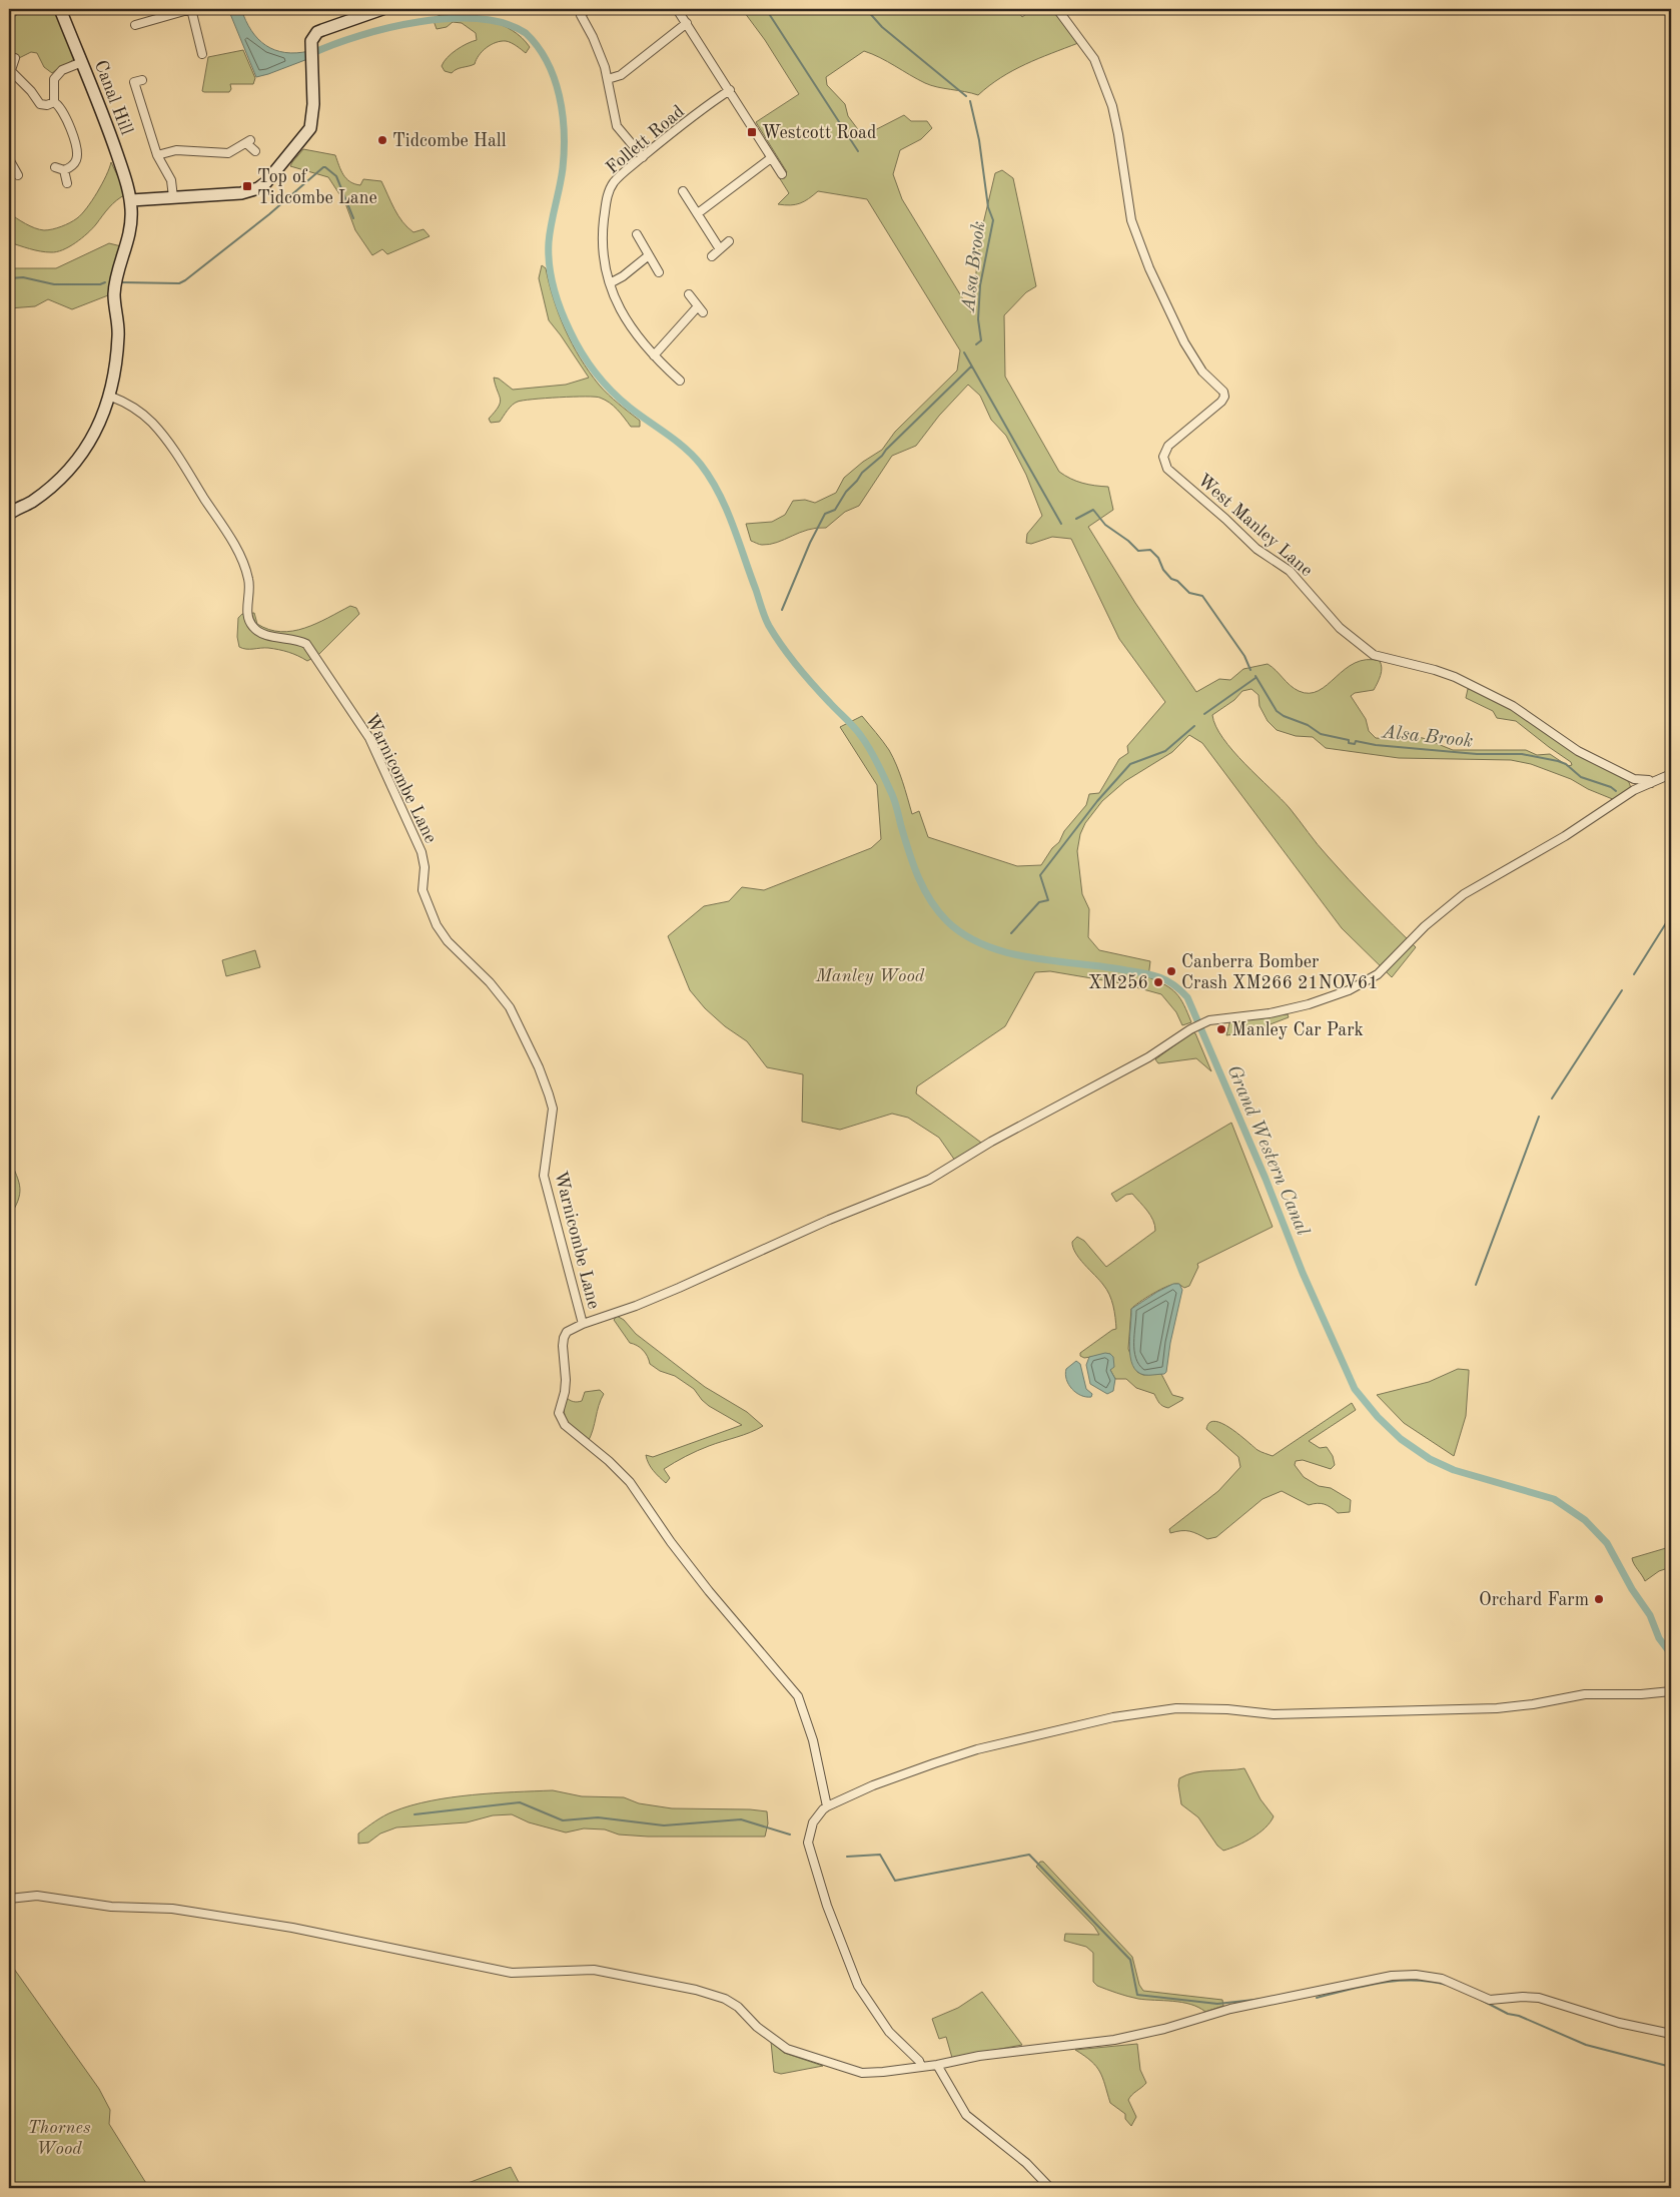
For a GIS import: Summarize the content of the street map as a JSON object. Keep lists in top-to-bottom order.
{
  "streets": {
    "street": [
      "Canal Hill",
      "Follett Road",
      "West Manley Lane",
      "Warnicombe Lane"
    ]
  },
  "crossings": [
    ["Canal Hill", "Warnicombe Lane"]
  ],
  "water": ["Alsa Brook", "Grand Western Canal"],
  "parks": ["Manley Wood", "Thornes Wood"],
  "places": {
    "transit": ["Westcott Road", "Top of Tidcombe Lane"],
    "other": [
      "Tidcombe Hall",
      "Canberra Bomber Crash XM266 21NOV61",
      "XM256",
      "Manley Car Park",
      "Orchard Farm"
    ]
  }
}
